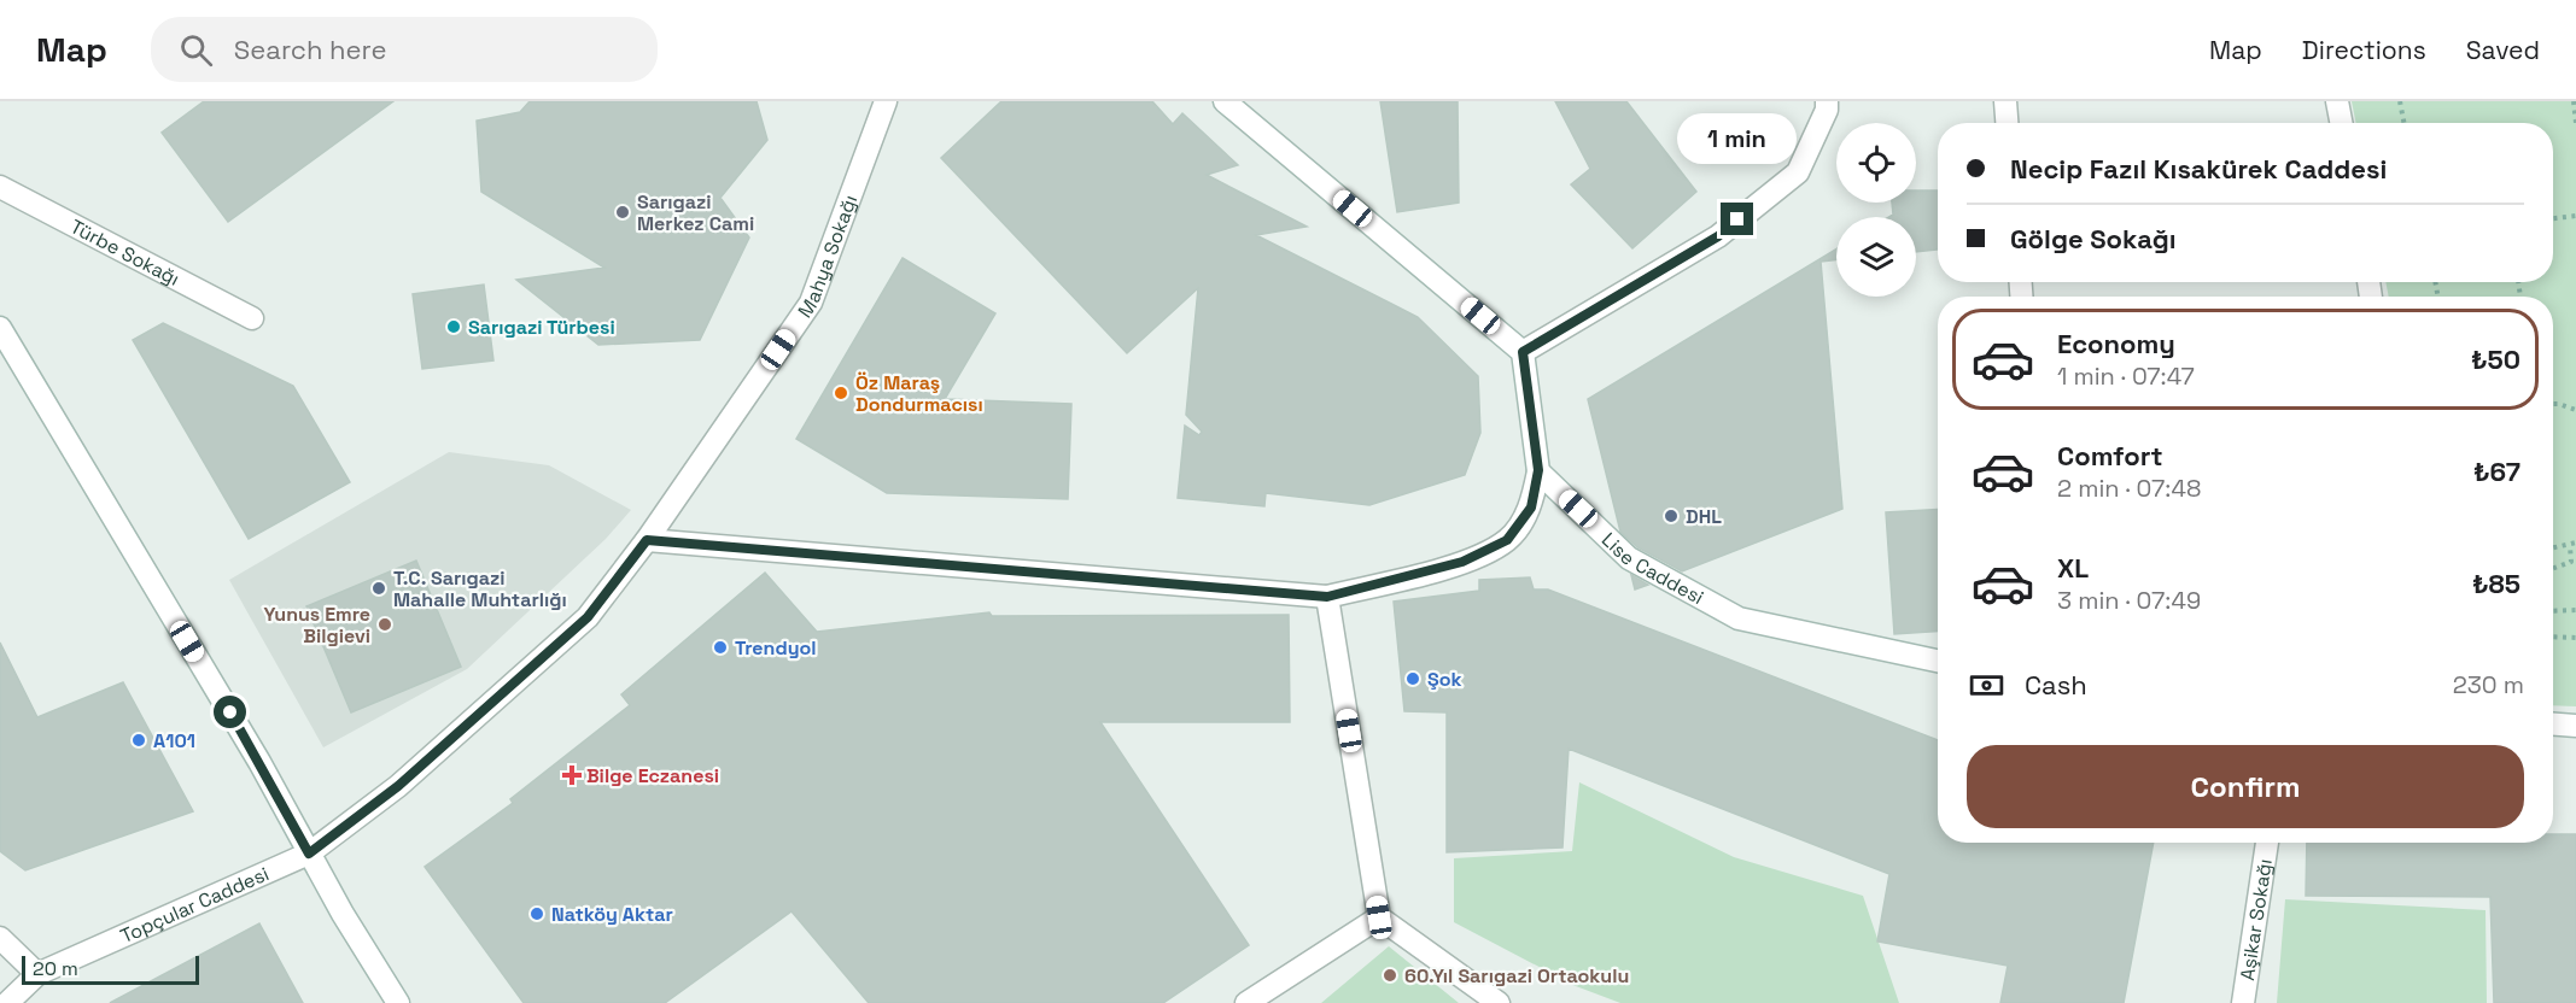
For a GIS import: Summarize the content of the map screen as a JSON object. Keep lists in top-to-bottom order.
{
  "streets": {
    "street": [
      "Türbe Sokağı",
      "Mahya Sokağı",
      "Lise Caddesi",
      "Topçular Caddesi",
      "Aşikar Sokağı"
    ]
  },
  "crossings": [
    ["Mahya Sokağı", "Topçular Caddesi"]
  ],
  "places": {
    "other": [
      "Sarıgazi Merkez Cami",
      "Sarıgazi Türbesi",
      "Öz Maraş Dondurmacısı",
      "DHL",
      "T.C. Sarıgazi Mahalle Muhtarlığı",
      "Yunus Emre Bilgievi",
      "Trendyol",
      "Şok",
      "A101",
      "Natköy Aktar",
      "60.Yıl Sarıgazi Ortaokulu"
    ],
    "health": ["Bilge Eczanesi"]
  },
  "scale_bar": "20 m",
  "page": {
    "header": "Map",
    "search": "Search here",
    "nav": ["Map", "Directions", "Saved"],
    "bubble": "1 min",
    "banner": ["Necip Fazıl Kısakürek Caddesi", "Gölge Sokağı"],
    "list": [
      {
        "name": "Economy",
        "note": "1 min · 07:47",
        "value": "₺50"
      },
      {
        "name": "Comfort",
        "note": "2 min · 07:48",
        "value": "₺67"
      },
      {
        "name": "XL",
        "note": "3 min · 07:49",
        "value": "₺85"
      }
    ],
    "pay": ["Cash", "230 m"],
    "buttons": "Confirm",
    "scale": "20 m"
  }
}
